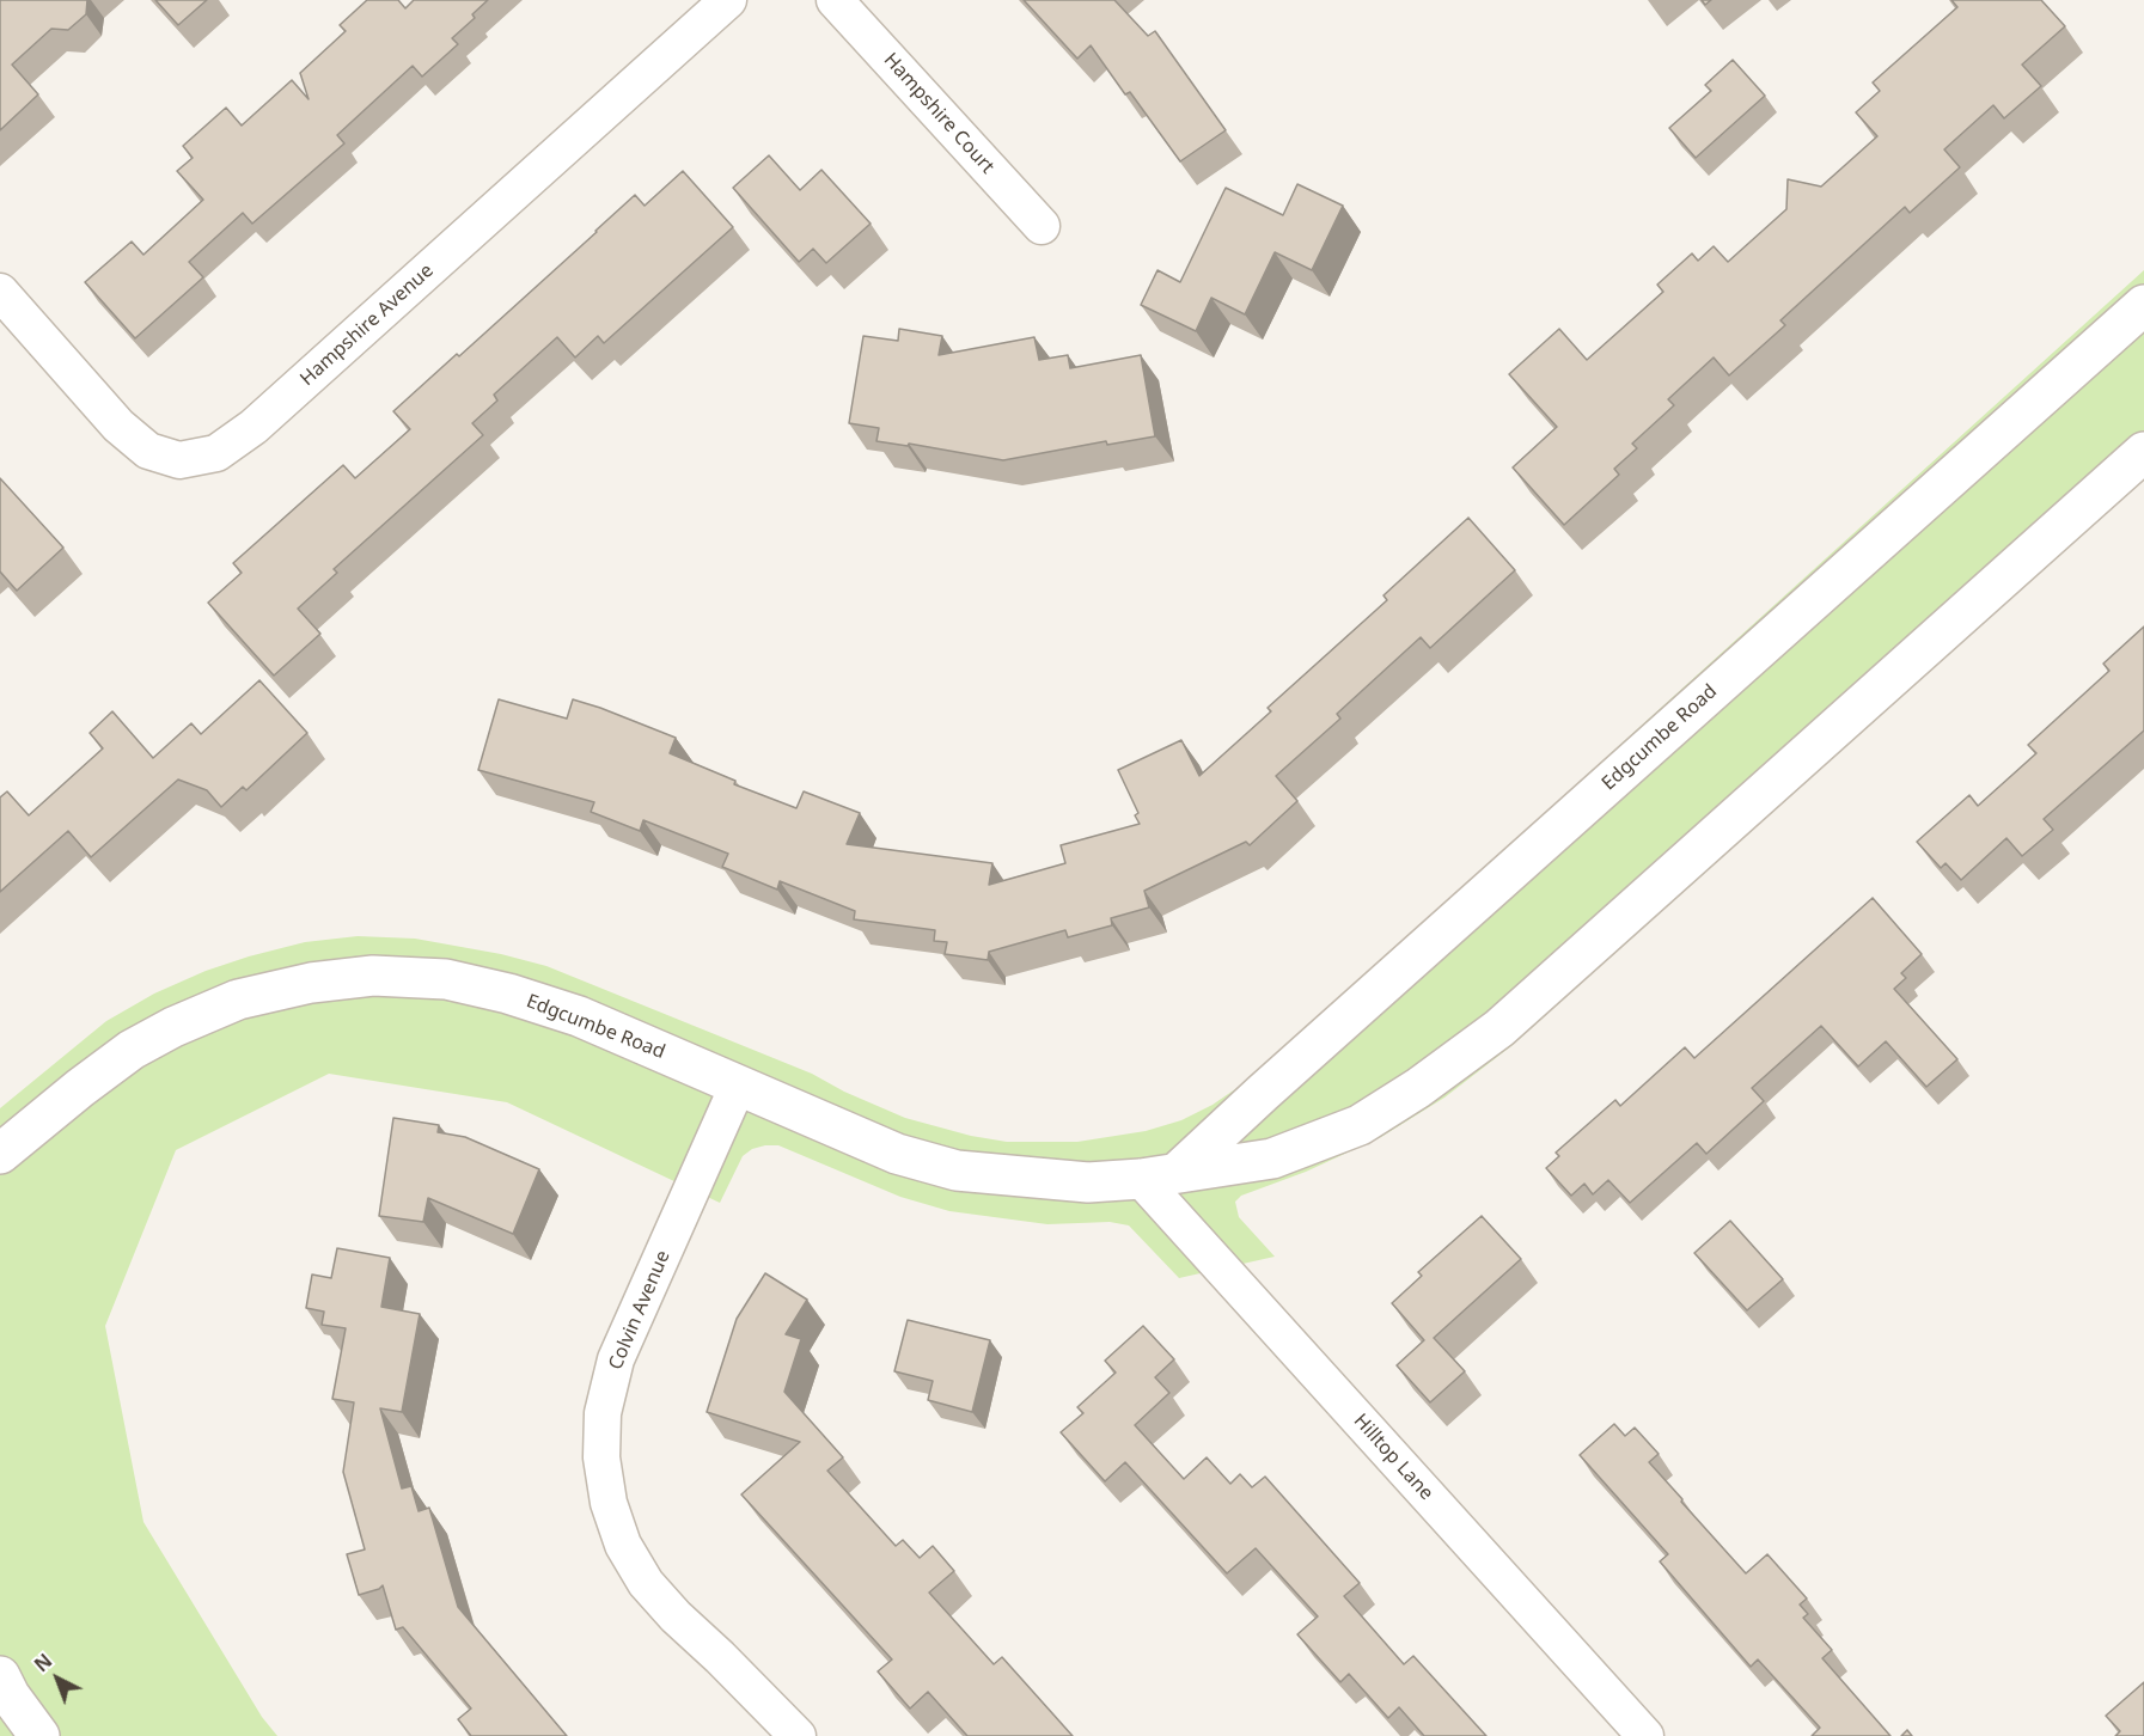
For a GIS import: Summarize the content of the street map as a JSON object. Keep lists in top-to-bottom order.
{
  "streets": {
    "street": [
      "Hampshire Court",
      "Hampshire Avenue",
      "Edgcumbe Road",
      "Colvin Avenue",
      "Hilltop Lane"
    ]
  },
  "crossings": [
    ["Edgcumbe Road", "Colvin Avenue"],
    ["Edgcumbe Road", "Hilltop Lane"]
  ],
  "north": "top left"
}
